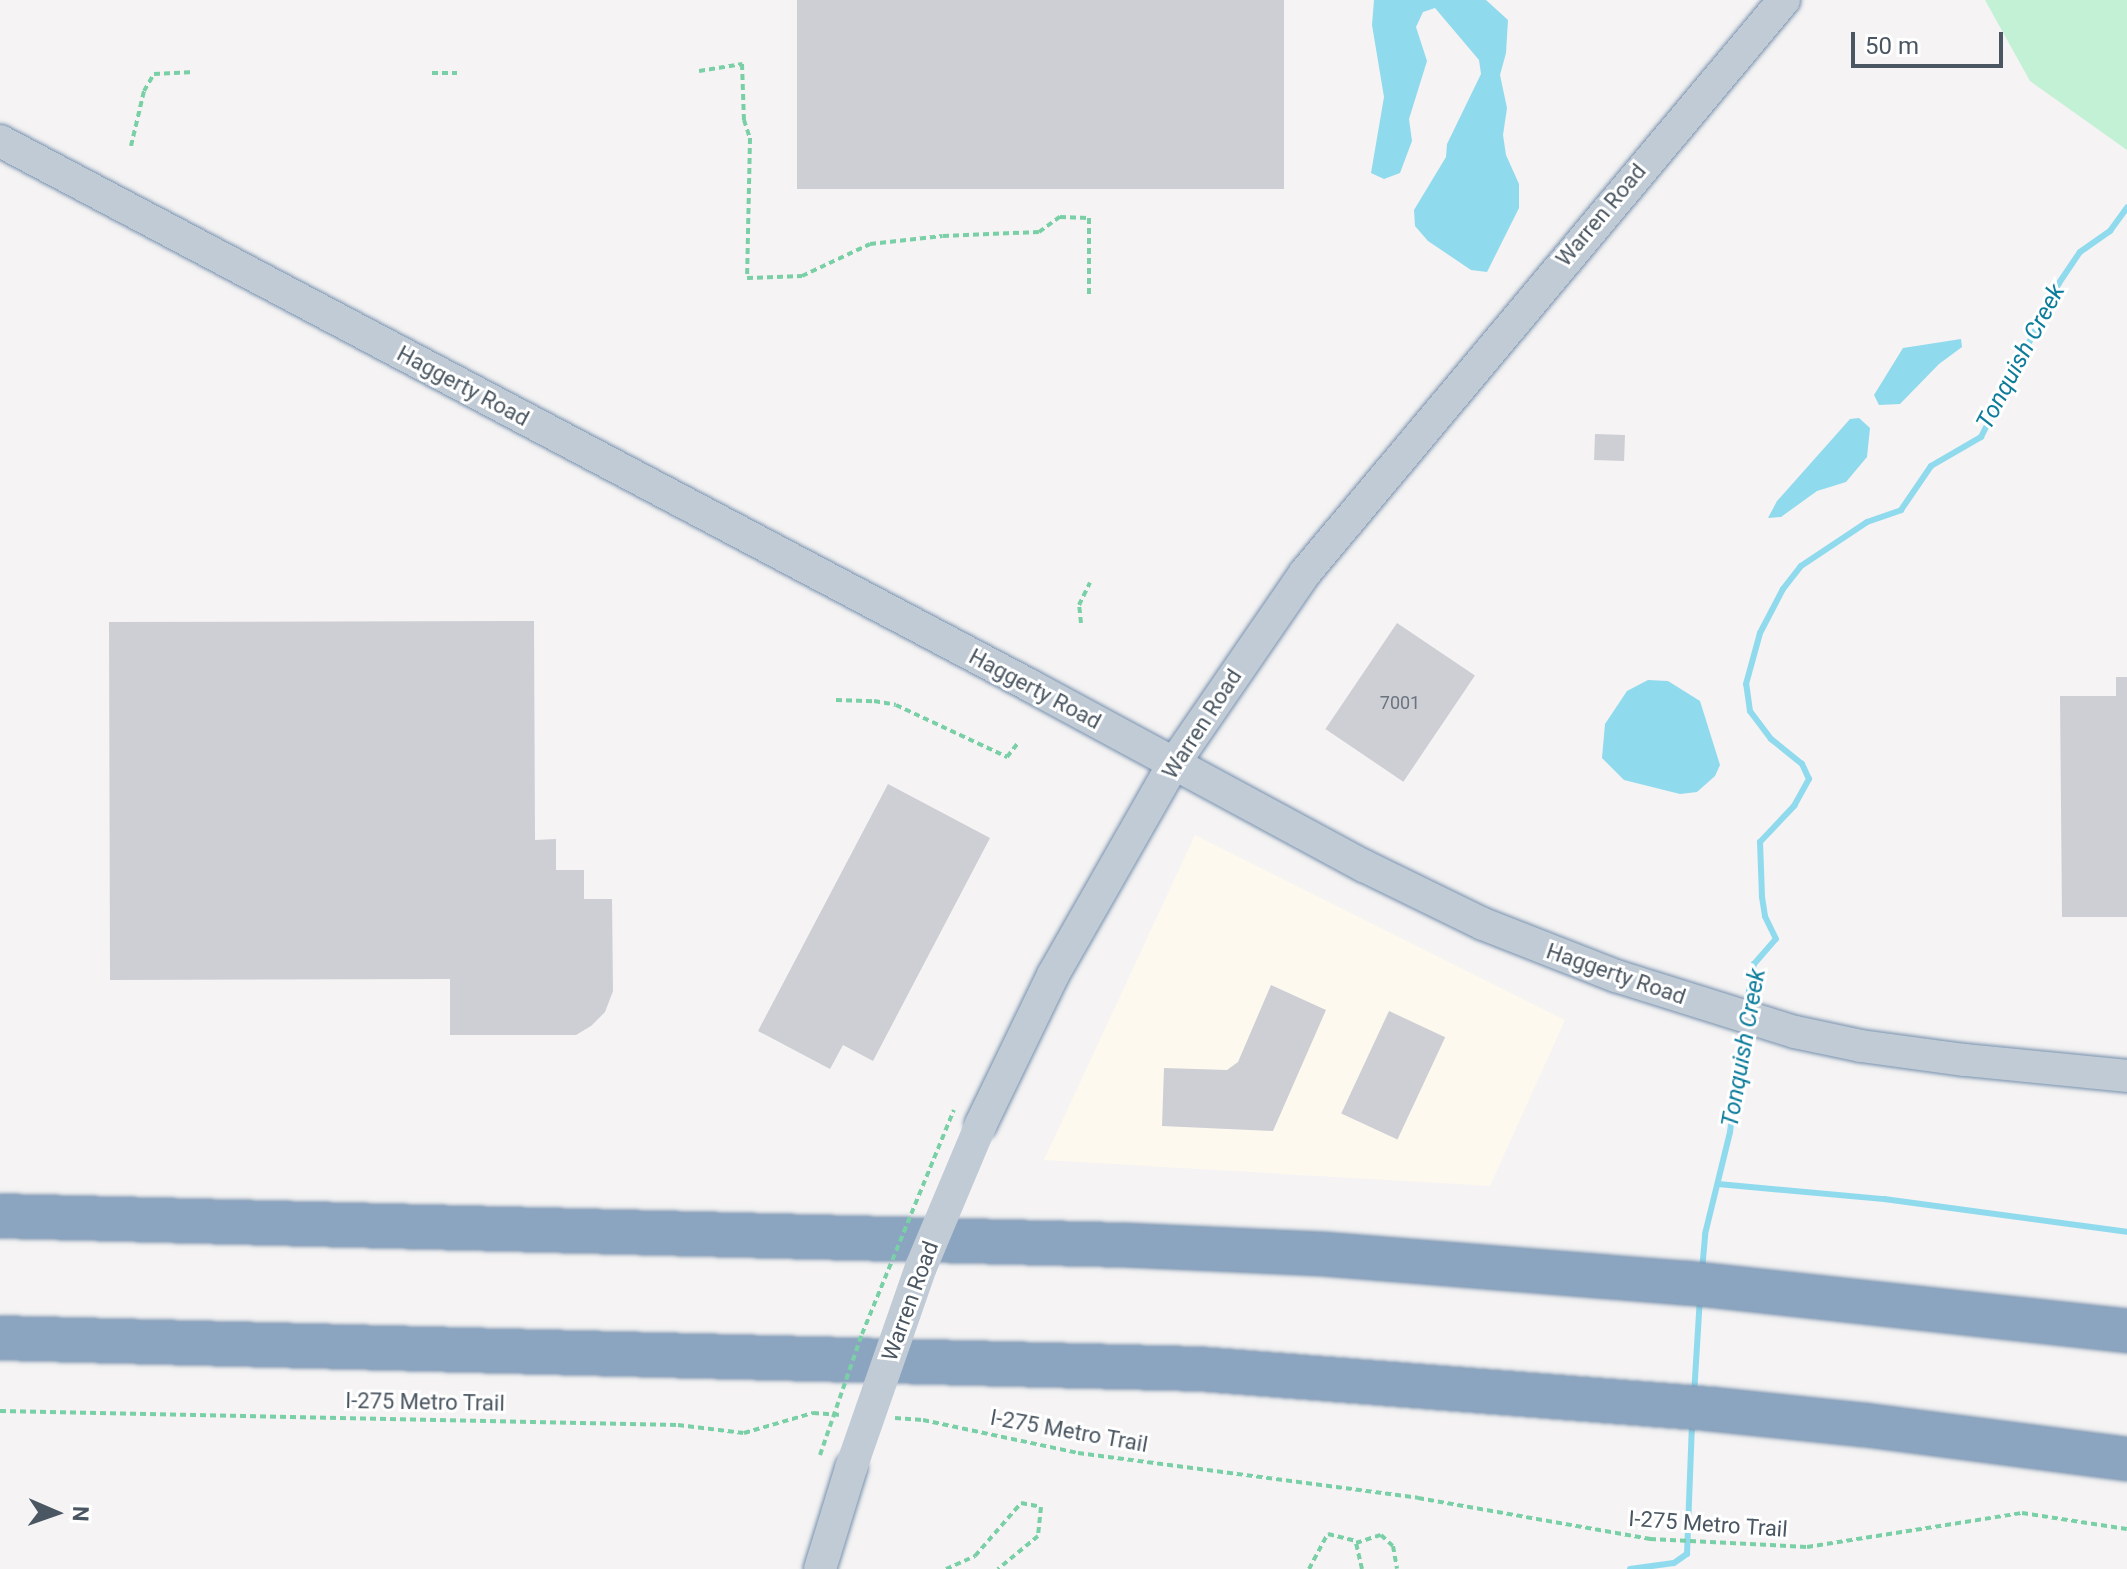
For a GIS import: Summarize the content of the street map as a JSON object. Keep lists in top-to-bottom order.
{
  "streets": {
    "main road": ["Warren Road", "Haggerty Road"],
    "path": ["I-275 Metro Trail"]
  },
  "crossings": [
    ["Warren Road", "Haggerty Road"]
  ],
  "water": ["Tonquish Creek"],
  "house_numbers": ["7001"],
  "scale_bar": "50 m",
  "north": "right"
}
